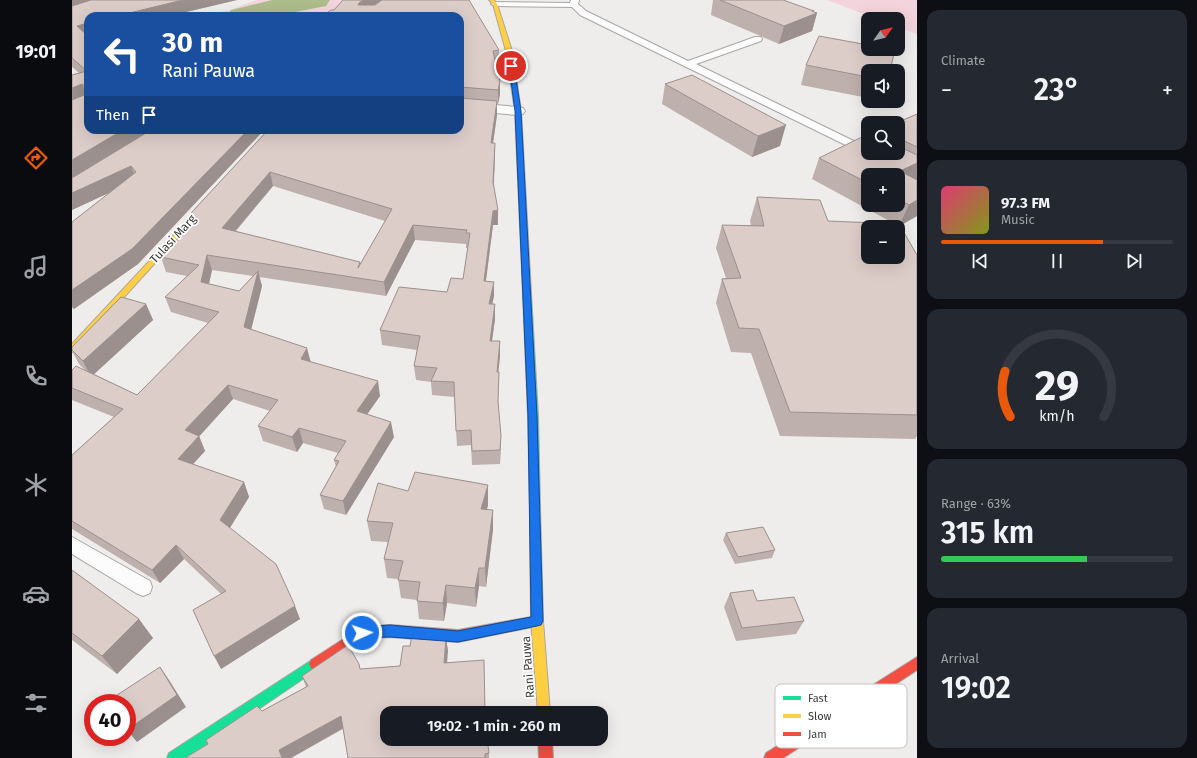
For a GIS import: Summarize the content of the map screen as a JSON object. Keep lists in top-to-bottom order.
{
  "streets": {
    "main road": ["Tulasi Marg", "Rani Pauwa"]
  },
  "legend": ["Fast", "Slow", "Jam"],
  "north": "top right",
  "page": {
    "tabs": "19:01",
    "tile": [
      "Climate",
      ["Range · 63%", "315 km"],
      ["Arrival", "19:02"]
    ],
    "map_buttons": ["+", "−"],
    "turn": ["30 m", "Rani Pauwa"],
    "heat": ["−", "23°", "+"],
    "then": "Then",
    "song": ["97.3 FM", "Music"],
    "limit": "40",
    "trip": "19:02 · 1 min · 260 m",
    "gauge": ["29", "km/h"]
  }
}
